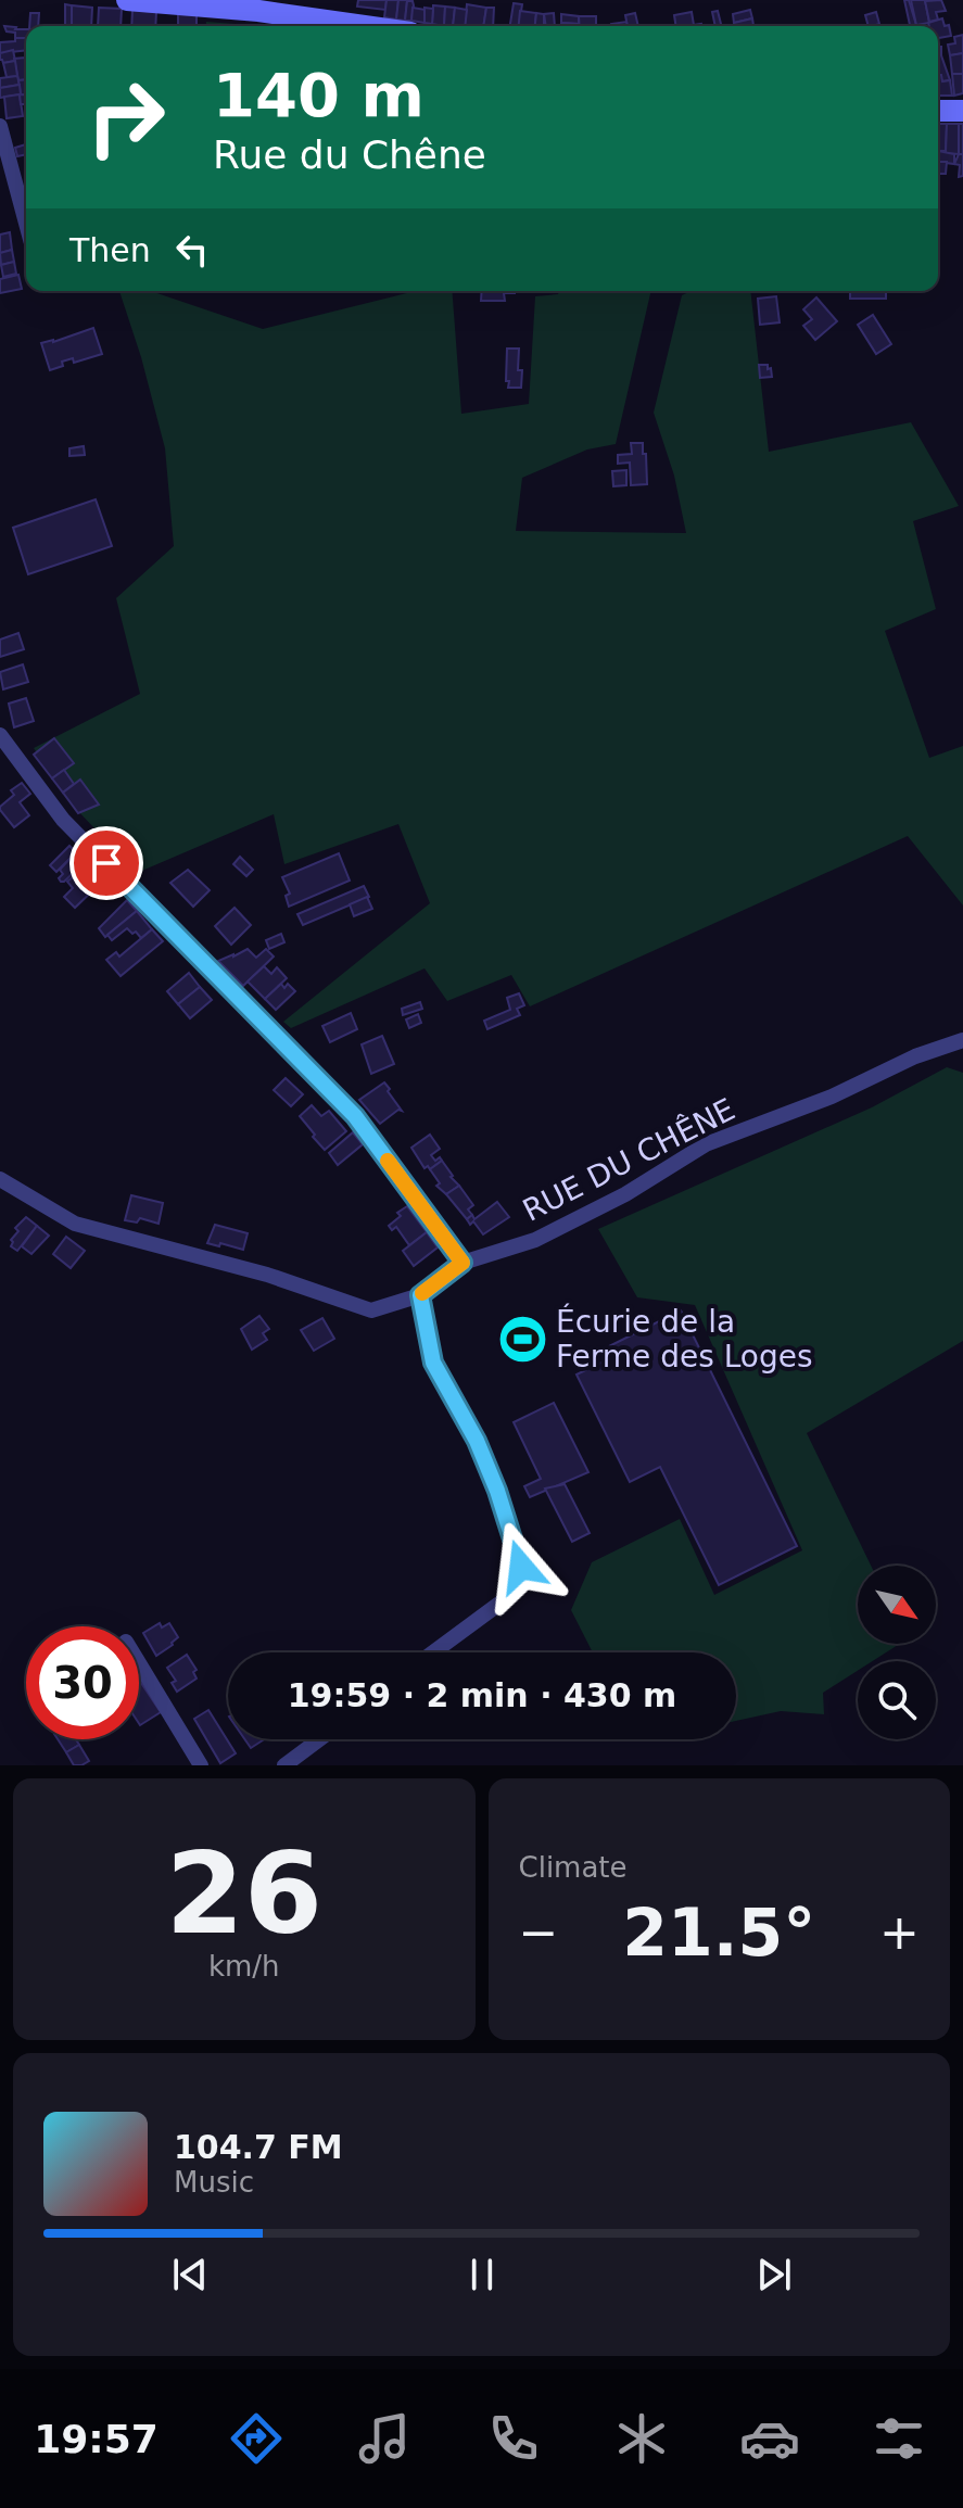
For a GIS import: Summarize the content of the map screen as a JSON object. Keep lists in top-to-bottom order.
{
  "streets": {
    "street": ["RUE DU CHÊNE"]
  },
  "places": {
    "sports": ["Écurie de la Ferme des Loges"]
  },
  "north": "bottom right",
  "page": {
    "turn": ["140 m", "Rue du Chêne"],
    "then": "Then",
    "limit": "30",
    "trip": "19:59 · 2 min · 430 m",
    "tile": [
      ["26", "km/h"],
      "Climate"
    ],
    "heat": ["−", "21.5°", "+"],
    "song": ["104.7 FM", "Music"],
    "tabs": "19:57"
  }
}
